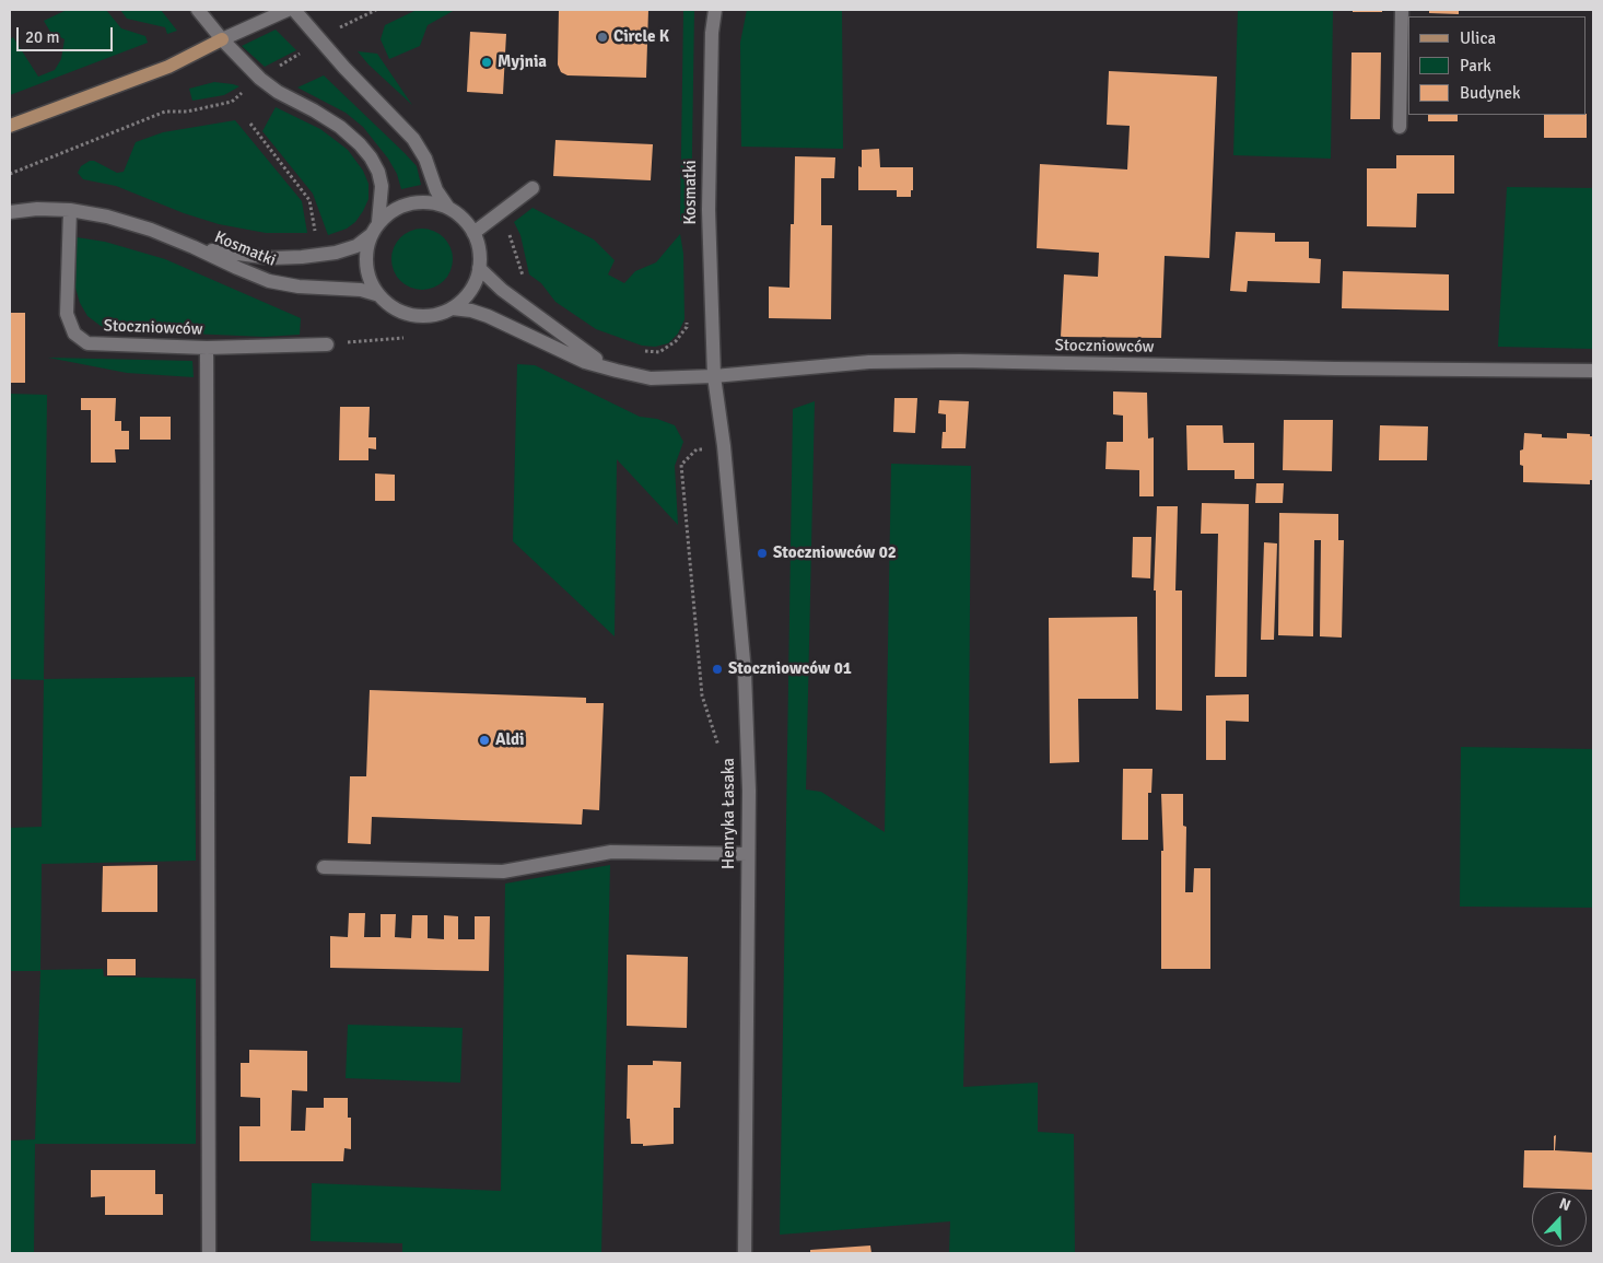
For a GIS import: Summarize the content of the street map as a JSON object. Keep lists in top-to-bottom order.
{
  "streets": {
    "street": ["Kosmatki", "Stoczniowców", "Henryka Łasaka"]
  },
  "crossings": [
    ["Kosmatki", "Stoczniowców"],
    ["Kosmatki", "Henryka Łasaka"],
    ["Stoczniowców", "Henryka Łasaka"]
  ],
  "places": [
    "Circle K",
    "Myjnia",
    "Stoczniowców 02",
    "Stoczniowców 01",
    "Aldi"
  ],
  "legend": ["Ulica", "Park", "Budynek"],
  "scale_bar": "20 m",
  "north": "top"
}
